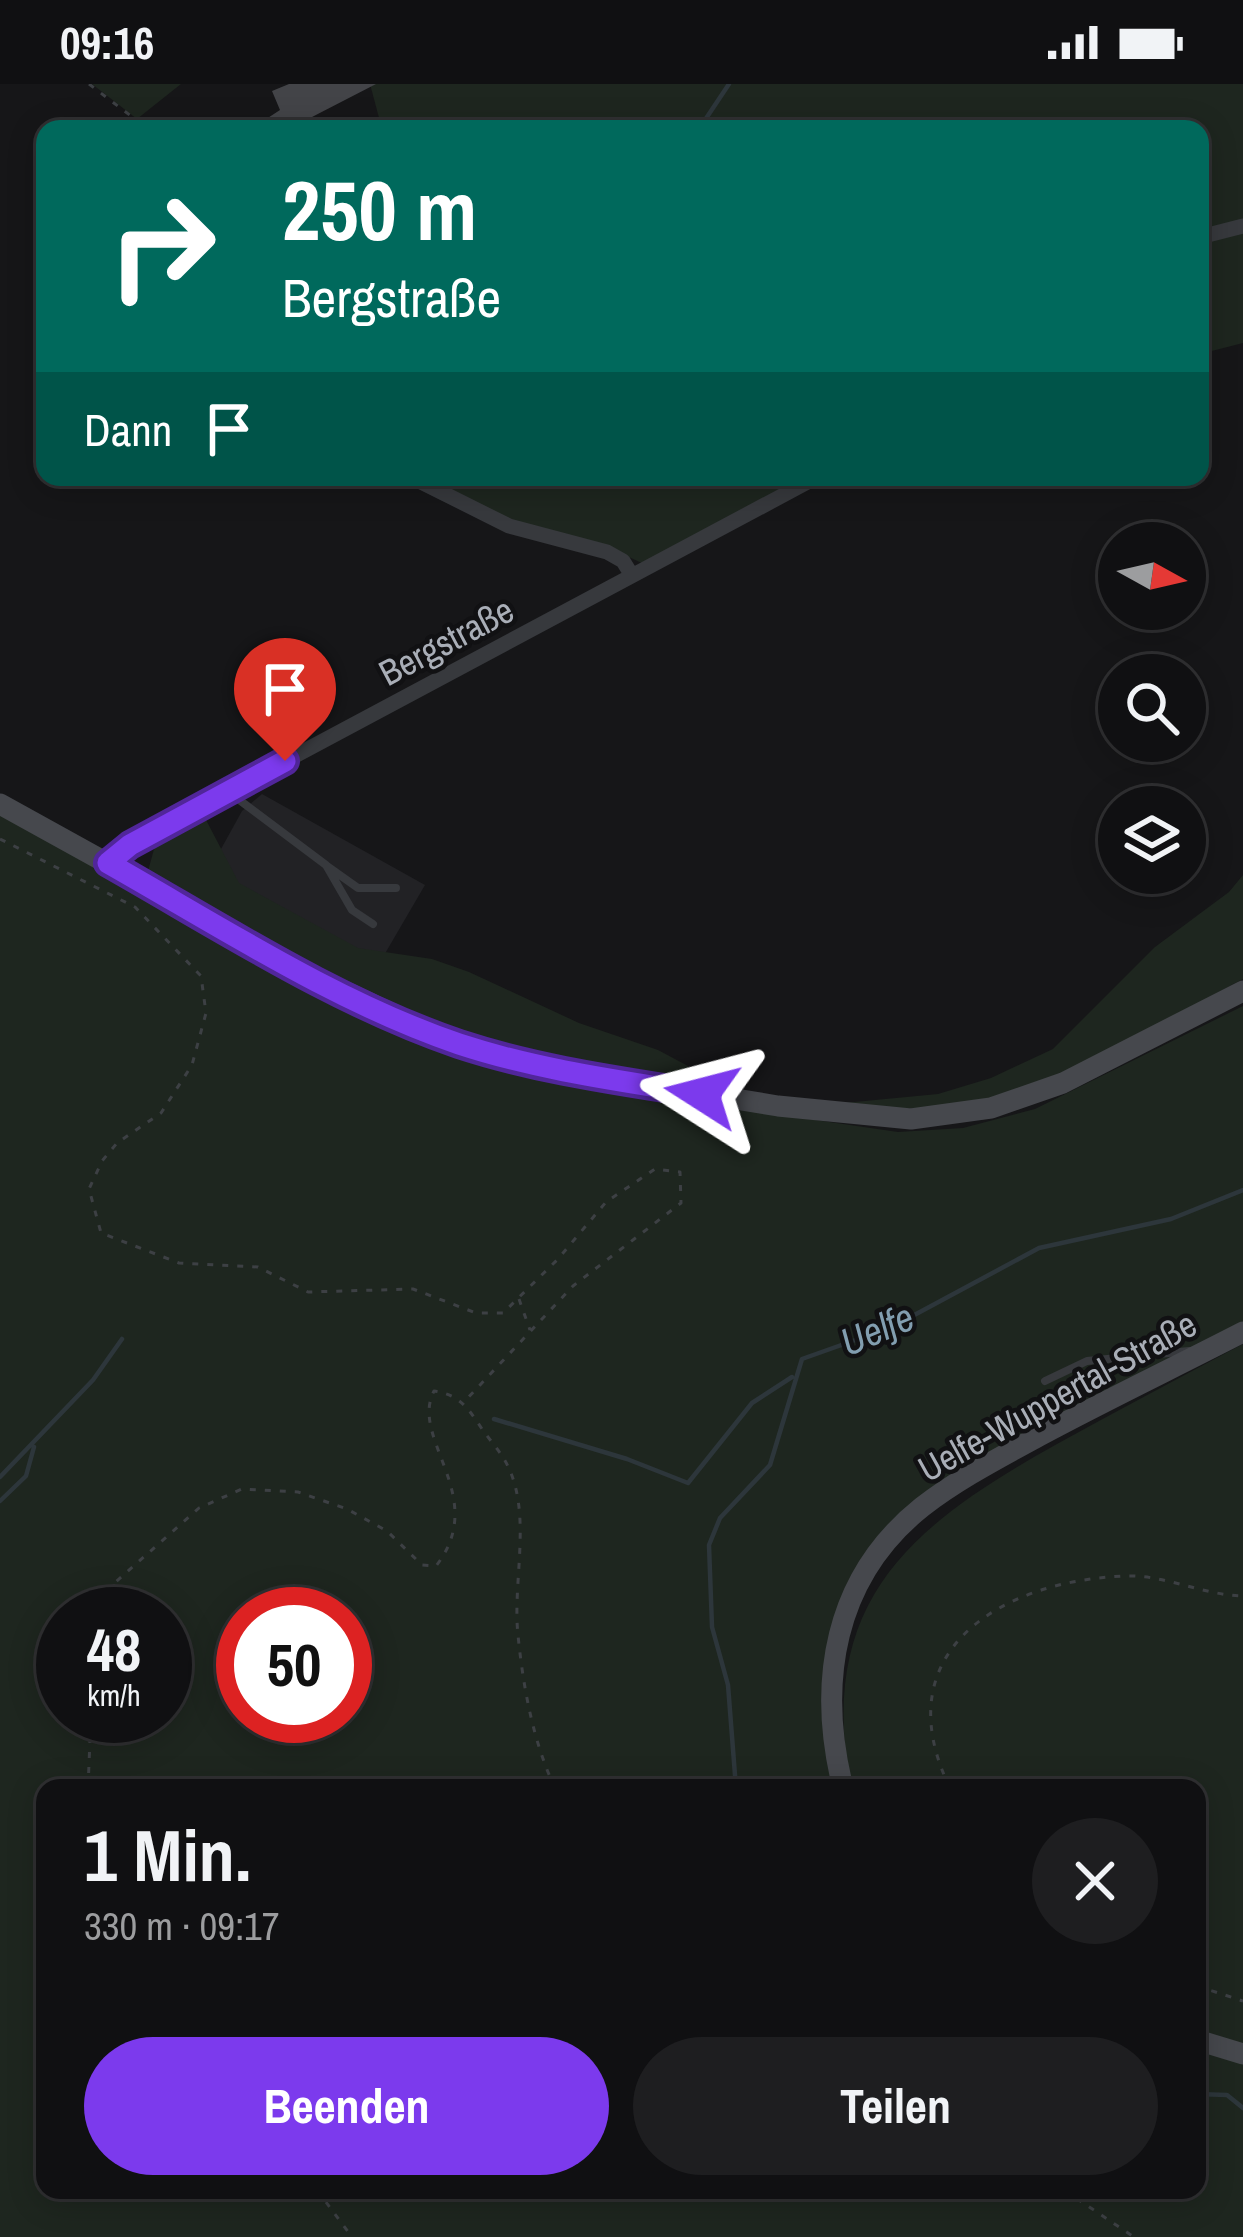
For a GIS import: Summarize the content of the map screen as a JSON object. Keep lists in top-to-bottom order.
{
  "streets": {
    "main road": ["Uelfe-Wuppertal-Straße"],
    "street": ["Bergstraße"]
  },
  "water": ["Uelfe"],
  "north": "right",
  "page": {
    "status": "09:16",
    "turn": ["250 m", "Bergstraße"],
    "then": "Dann",
    "speed": "48 km/h",
    "limit": "50",
    "heading": ["1 Min.", "330 m · 09:17"],
    "buttons": ["Beenden", "Teilen"]
  }
}
